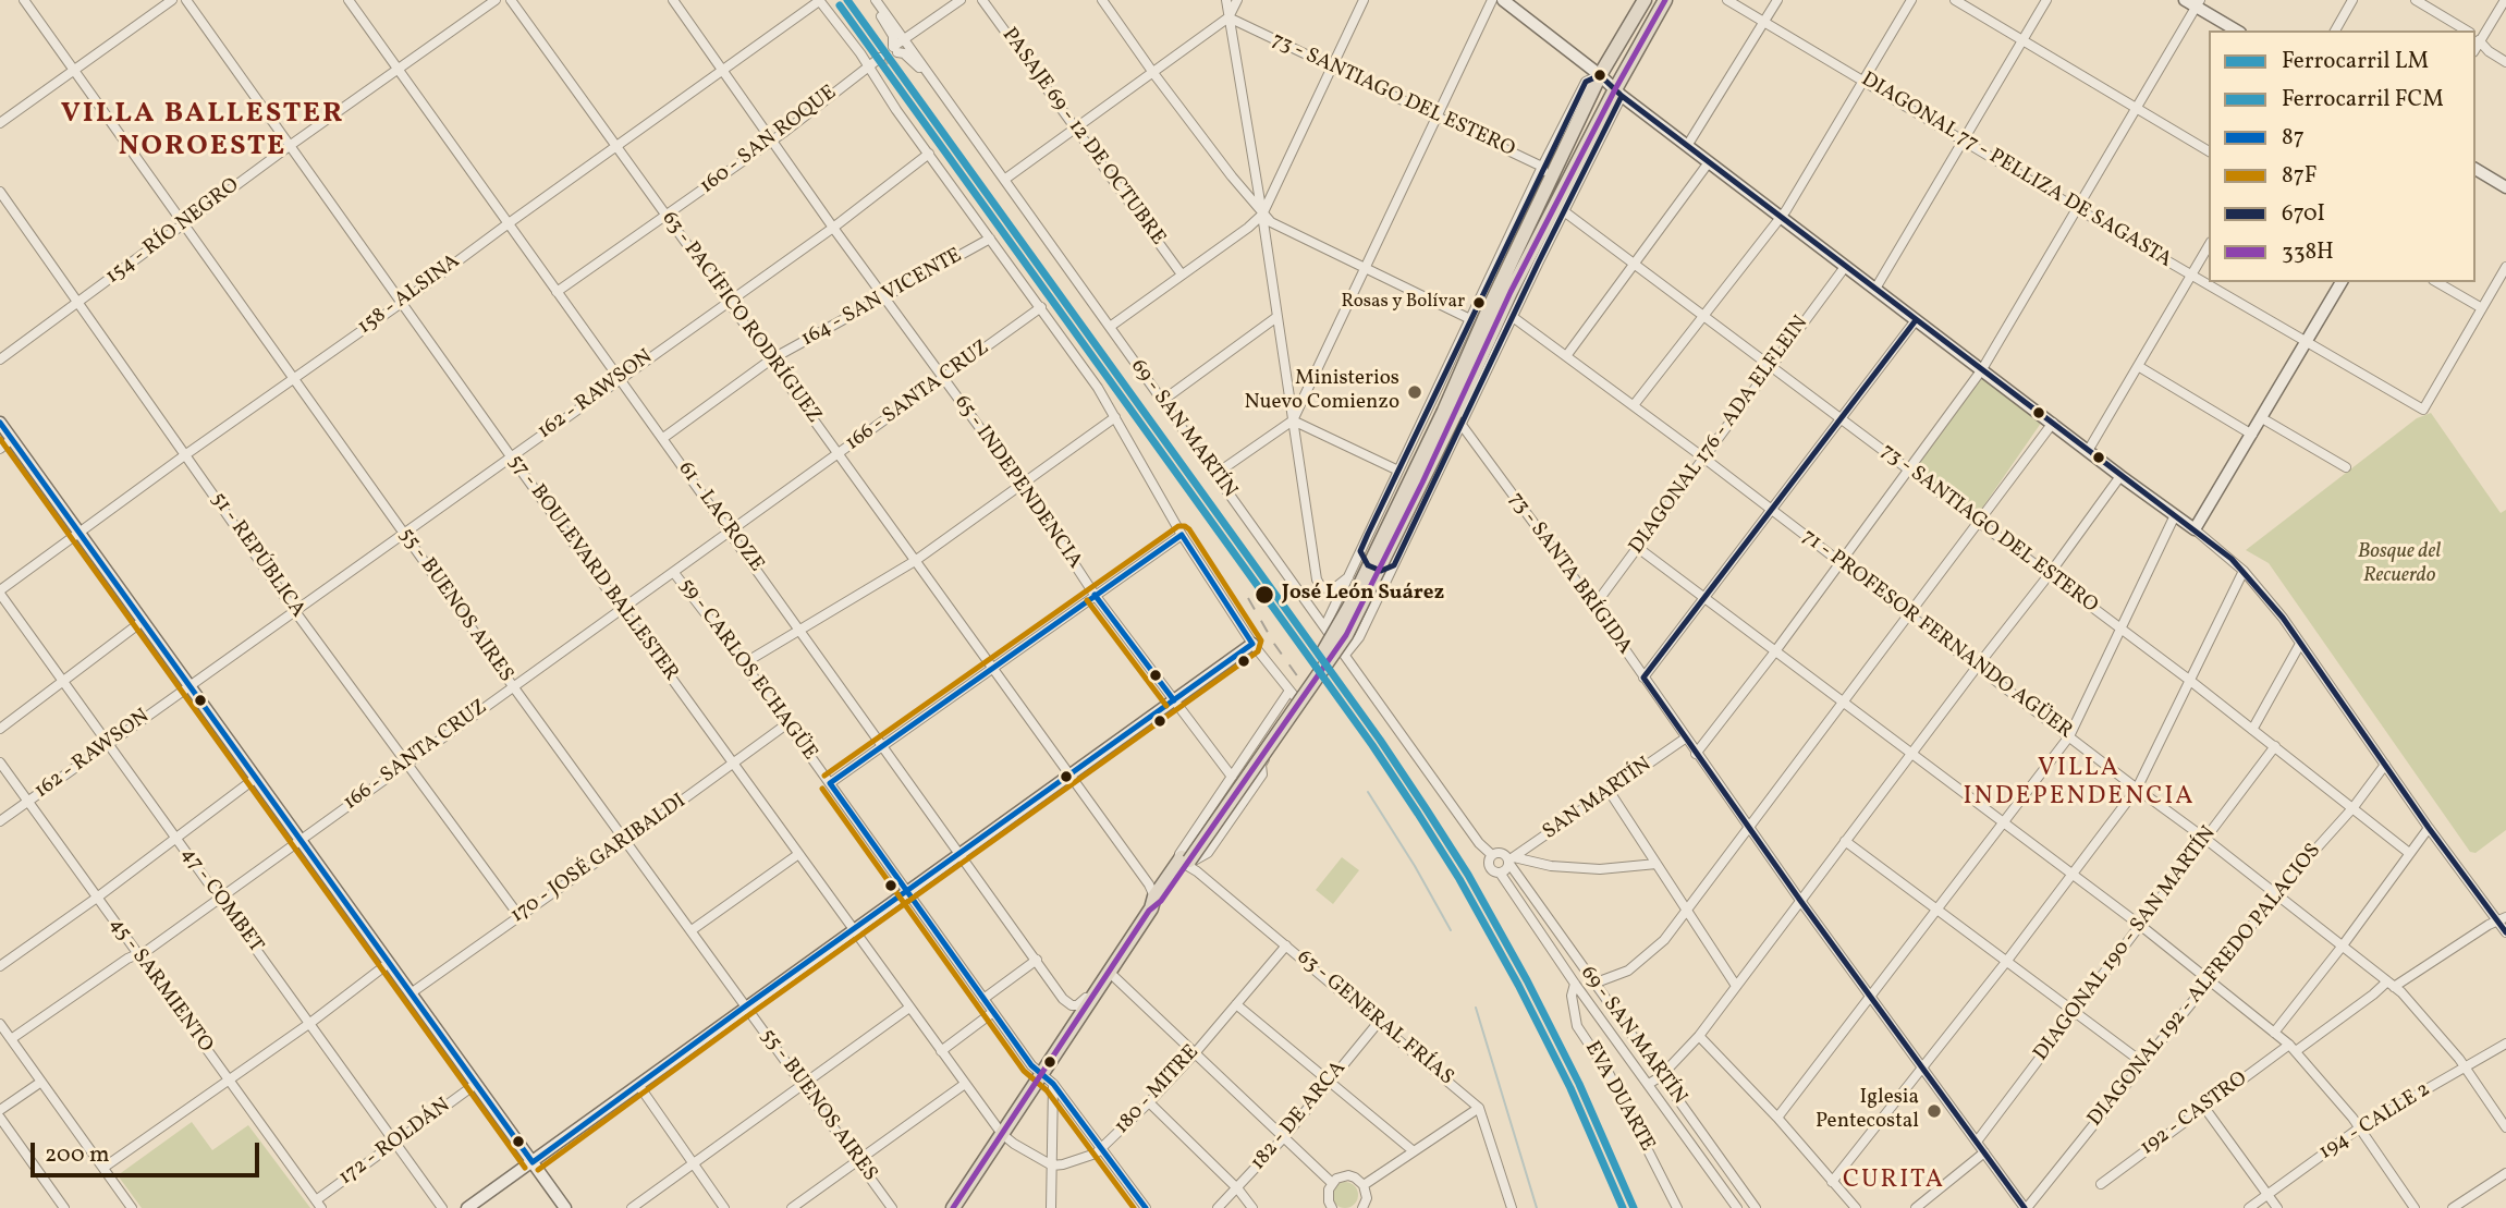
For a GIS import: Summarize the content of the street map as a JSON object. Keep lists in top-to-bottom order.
{
  "streets": {
    "street": [
      "73 - SANTIAGO DEL ESTERO",
      "PASAJE 69 - 12 DE OCTUBRE",
      "160 - SAN ROQUE",
      "DIAGONAL 77 - PELLIZA DE SAGASTA",
      "154 - RÍO NEGRO",
      "158 - ALSINA",
      "164 - SAN VICENTE",
      "63 - PACÍFICO RODRÍGUEZ",
      "162 - RAWSON",
      "166 - SANTA CRUZ",
      "69 - SAN MARTÍN",
      "DIAGONAL 176 - ADA ELFLEIN",
      "65 - INDEPENDENCIA",
      "61 - LACROZE",
      "51 - REPÚBLICA",
      "57 - BOULEVARD BALLESTER",
      "73 - SANTA BRÍGIDA",
      "55 - BUENOS AIRES",
      "71 - PROFESOR FERNANDO AGÜER",
      "59 - CARLOS ECHAGÜE",
      "SAN MARTÍN",
      "170 - JOSÉ GARIBALDI",
      "47 - COMBET",
      "DIAGONAL 190 - SAN MARTÍN",
      "45 - SARMIENTO",
      "DIAGONAL 192 - ALFREDO PALACIOS",
      "63 - GENERAL FRÍAS",
      "180 - MITRE",
      "EVA DUARTE",
      "192 - CASTRO",
      "182 - DE ARCA",
      "194 - CALLE 2",
      "172 - ROLDÁN"
    ]
  },
  "crossings": [
    ["73 - SANTIAGO DEL ESTERO", "DIAGONAL 176 - ADA ELFLEIN"],
    ["73 - SANTIAGO DEL ESTERO", "DIAGONAL 190 - SAN MARTÍN"],
    ["73 - SANTIAGO DEL ESTERO", "DIAGONAL 192 - ALFREDO PALACIOS"],
    ["160 - SAN ROQUE", "63 - PACÍFICO RODRÍGUEZ"],
    ["160 - SAN ROQUE", "65 - INDEPENDENCIA"],
    ["160 - SAN ROQUE", "61 - LACROZE"],
    ["154 - RÍO NEGRO", "61 - LACROZE"],
    ["154 - RÍO NEGRO", "51 - REPÚBLICA"],
    ["154 - RÍO NEGRO", "57 - BOULEVARD BALLESTER"],
    ["154 - RÍO NEGRO", "55 - BUENOS AIRES"],
    ["158 - ALSINA", "63 - PACÍFICO RODRÍGUEZ"],
    ["158 - ALSINA", "65 - INDEPENDENCIA"],
    ["158 - ALSINA", "61 - LACROZE"],
    ["158 - ALSINA", "51 - REPÚBLICA"],
    ["158 - ALSINA", "57 - BOULEVARD BALLESTER"],
    ["158 - ALSINA", "55 - BUENOS AIRES"],
    ["158 - ALSINA", "47 - COMBET"],
    ["164 - SAN VICENTE", "63 - PACÍFICO RODRÍGUEZ"],
    ["164 - SAN VICENTE", "65 - INDEPENDENCIA"],
    ["164 - SAN VICENTE", "61 - LACROZE"],
    ["63 - PACÍFICO RODRÍGUEZ", "162 - RAWSON"],
    ["63 - PACÍFICO RODRÍGUEZ", "166 - SANTA CRUZ"],
    ["162 - RAWSON", "65 - INDEPENDENCIA"],
    ["162 - RAWSON", "61 - LACROZE"],
    ["162 - RAWSON", "51 - REPÚBLICA"],
    ["162 - RAWSON", "57 - BOULEVARD BALLESTER"],
    ["162 - RAWSON", "55 - BUENOS AIRES"],
    ["162 - RAWSON", "47 - COMBET"],
    ["162 - RAWSON", "45 - SARMIENTO"],
    ["166 - SANTA CRUZ", "65 - INDEPENDENCIA"],
    ["166 - SANTA CRUZ", "61 - LACROZE"],
    ["166 - SANTA CRUZ", "51 - REPÚBLICA"],
    ["166 - SANTA CRUZ", "57 - BOULEVARD BALLESTER"],
    ["166 - SANTA CRUZ", "55 - BUENOS AIRES"],
    ["166 - SANTA CRUZ", "59 - CARLOS ECHAGÜE"],
    ["166 - SANTA CRUZ", "47 - COMBET"],
    ["166 - SANTA CRUZ", "45 - SARMIENTO"],
    ["69 - SAN MARTÍN", "SAN MARTÍN"],
    ["69 - SAN MARTÍN", "EVA DUARTE"],
    ["DIAGONAL 176 - ADA ELFLEIN", "73 - SANTA BRÍGIDA"],
    ["DIAGONAL 176 - ADA ELFLEIN", "71 - PROFESOR FERNANDO AGÜER"],
    ["51 - REPÚBLICA", "170 - JOSÉ GARIBALDI"],
    ["57 - BOULEVARD BALLESTER", "170 - JOSÉ GARIBALDI"],
    ["73 - SANTA BRÍGIDA", "SAN MARTÍN"],
    ["73 - SANTA BRÍGIDA", "DIAGONAL 190 - SAN MARTÍN"],
    ["73 - SANTA BRÍGIDA", "DIAGONAL 192 - ALFREDO PALACIOS"],
    ["55 - BUENOS AIRES", "170 - JOSÉ GARIBALDI"],
    ["71 - PROFESOR FERNANDO AGÜER", "DIAGONAL 190 - SAN MARTÍN"],
    ["71 - PROFESOR FERNANDO AGÜER", "DIAGONAL 192 - ALFREDO PALACIOS"],
    ["71 - PROFESOR FERNANDO AGÜER", "192 - CASTRO"],
    ["71 - PROFESOR FERNANDO AGÜER", "194 - CALLE 2"],
    ["59 - CARLOS ECHAGÜE", "170 - JOSÉ GARIBALDI"],
    ["59 - CARLOS ECHAGÜE", "180 - MITRE"],
    ["47 - COMBET", "172 - ROLDÁN"],
    ["45 - SARMIENTO", "172 - ROLDÁN"],
    ["63 - GENERAL FRÍAS", "180 - MITRE"],
    ["63 - GENERAL FRÍAS", "182 - DE ARCA"]
  ],
  "districts": ["VILLA BALLESTER NOROESTE", "VILLA INDEPENDENCIA", "CURITA"],
  "parks": ["Bosque del Recuerdo"],
  "places": [
    "Rosas y Bolívar",
    "Ministerios Nuevo Comienzo",
    "José León Suárez",
    "Iglesia Pentecostal"
  ],
  "lines": [
    "rail line LM",
    "transit line 338H",
    "rail line FCM",
    "transit line 670I",
    "transit line 87",
    "transit line 87F"
  ],
  "legend": [
    "Ferrocarril LM",
    "Ferrocarril FCM",
    "87",
    "87F",
    "670I",
    "338H"
  ],
  "scale_bar": "200 m"
}
